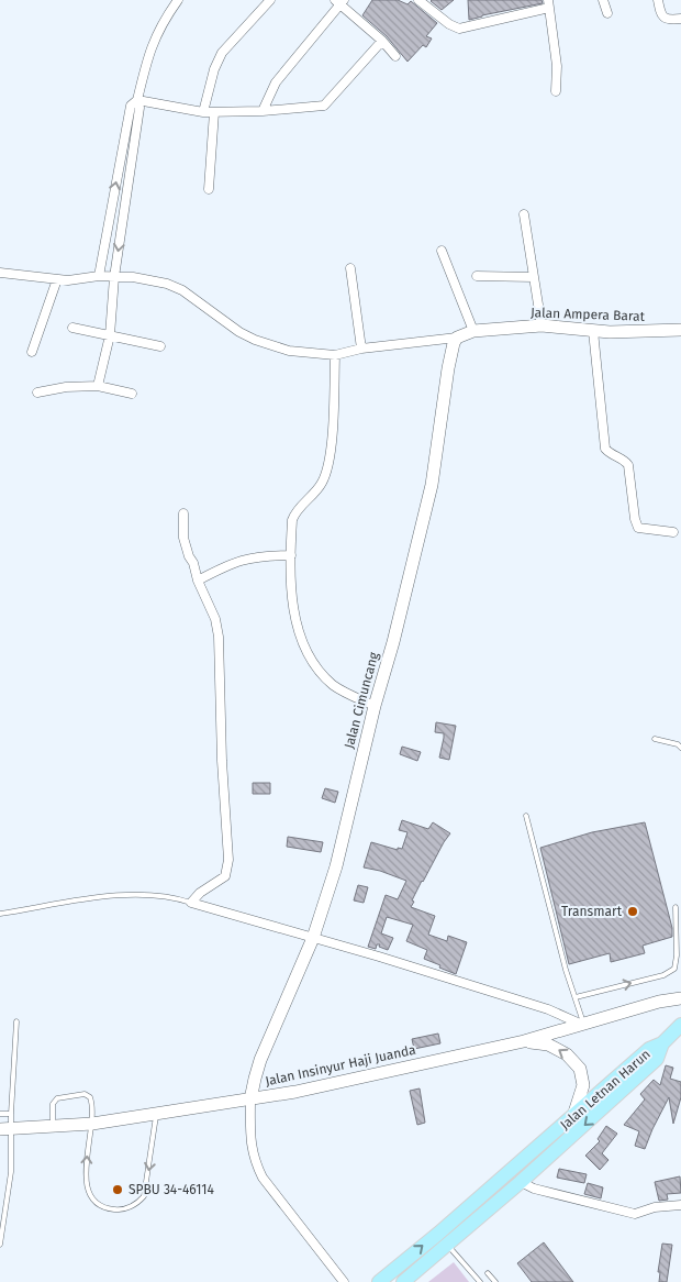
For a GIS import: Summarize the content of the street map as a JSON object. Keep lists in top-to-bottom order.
{
  "streets": {
    "main road": ["Jalan Letnan Harun"],
    "street": ["Jalan Ampera Barat", "Jalan Cimuncang", "Jalan Insinyur Haji Juanda"]
  },
  "crossings": [
    ["Jalan Cimuncang", "Jalan Insinyur Haji Juanda"]
  ],
  "places": ["Transmart", "SPBU 34-46114"]
}
